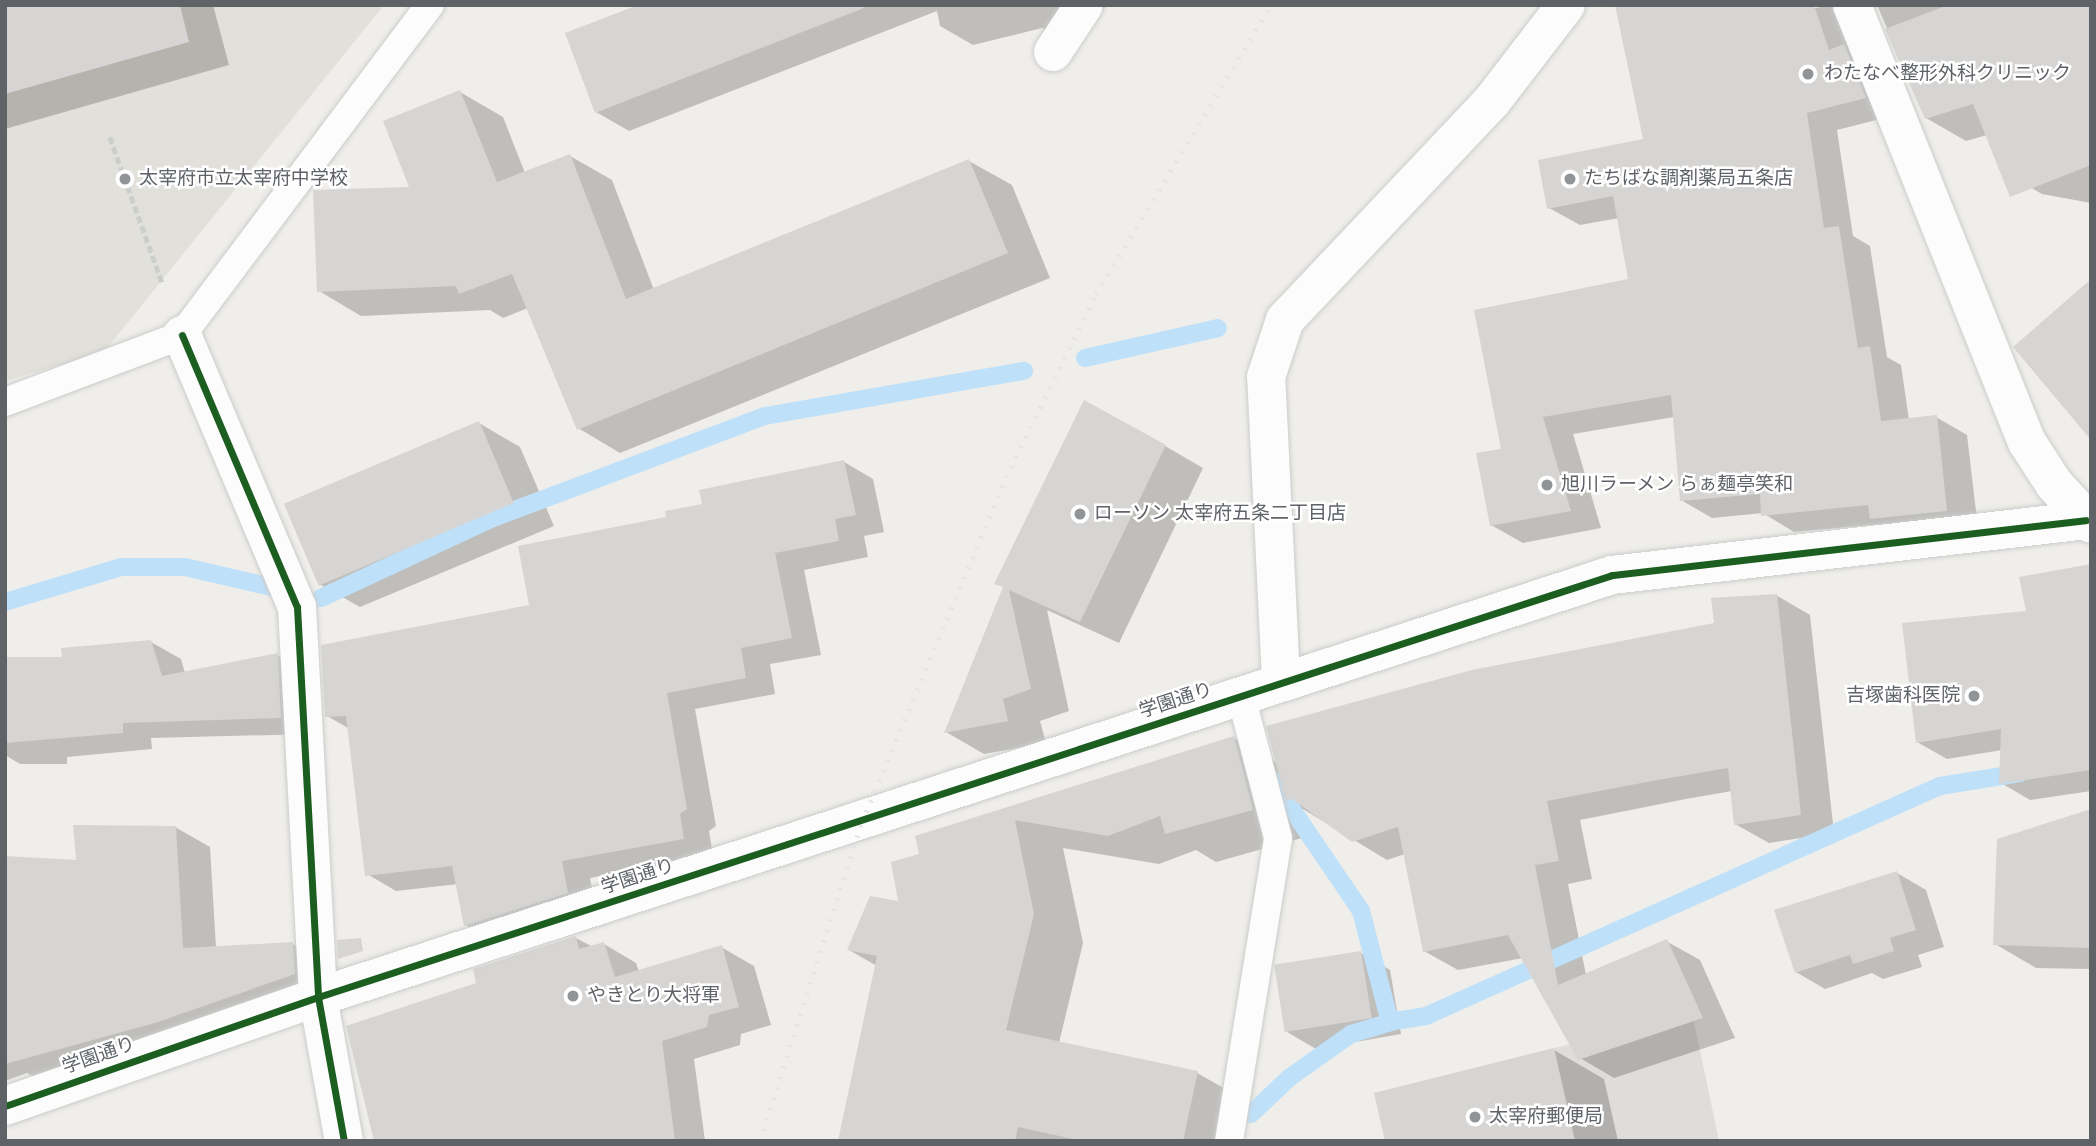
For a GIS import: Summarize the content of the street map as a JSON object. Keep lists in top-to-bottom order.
{
  "streets": {
    "street": ["学園通り"]
  },
  "places": [
    "わたなべ整形外科クリニック",
    "太宰府市立太宰府中学校",
    "たちばな調剤薬局五条店",
    "旭川ラーメン らぁ麺亭笑和",
    "ローソン 太宰府五条二丁目店",
    "吉塚歯科医院",
    "やきとり大将軍",
    "太宰府郵便局"
  ]
}
